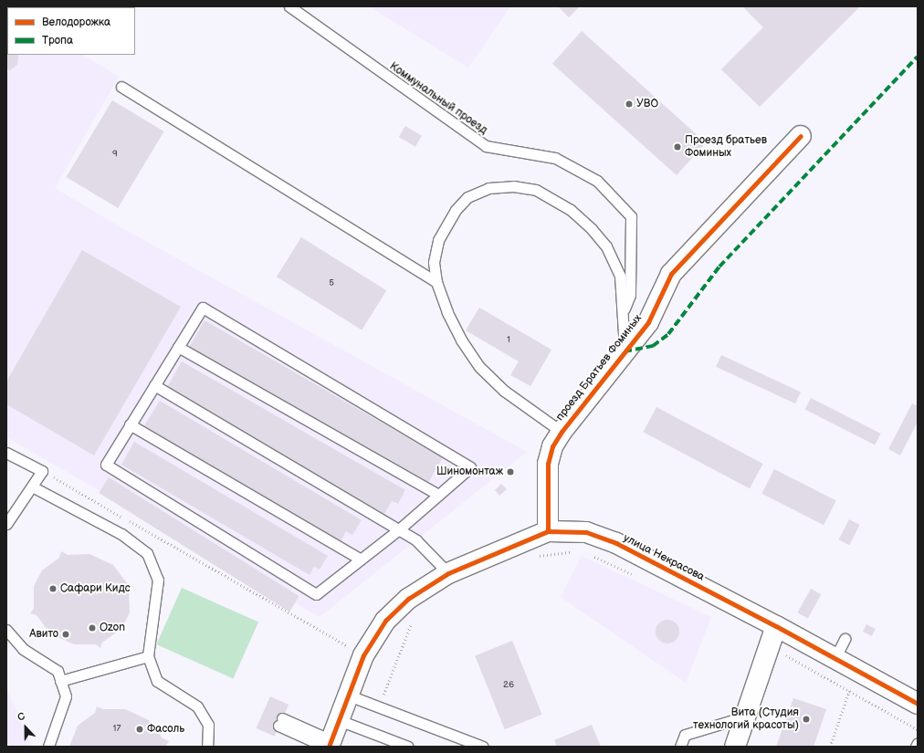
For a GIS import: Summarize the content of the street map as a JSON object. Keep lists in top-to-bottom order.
{
  "streets": {
    "street": ["проезд Братьев Фоминых", "улица Некрасова"],
    "lane": ["Коммунальный проезд"]
  },
  "crossings": [
    ["проезд Братьев Фоминых", "улица Некрасова"]
  ],
  "places": [
    "УВО",
    "Проезд братьев Фоминых",
    "Шиномонтаж",
    "Сафари Кидс",
    "Ozon",
    "Авито",
    "Вита (Студия технологий красоты)",
    "Фасоль"
  ],
  "house_numbers": [
    "9",
    "5",
    "1",
    "26",
    "17"
  ],
  "legend": ["Велодорожка", "Тропа"],
  "north": "top"
}
